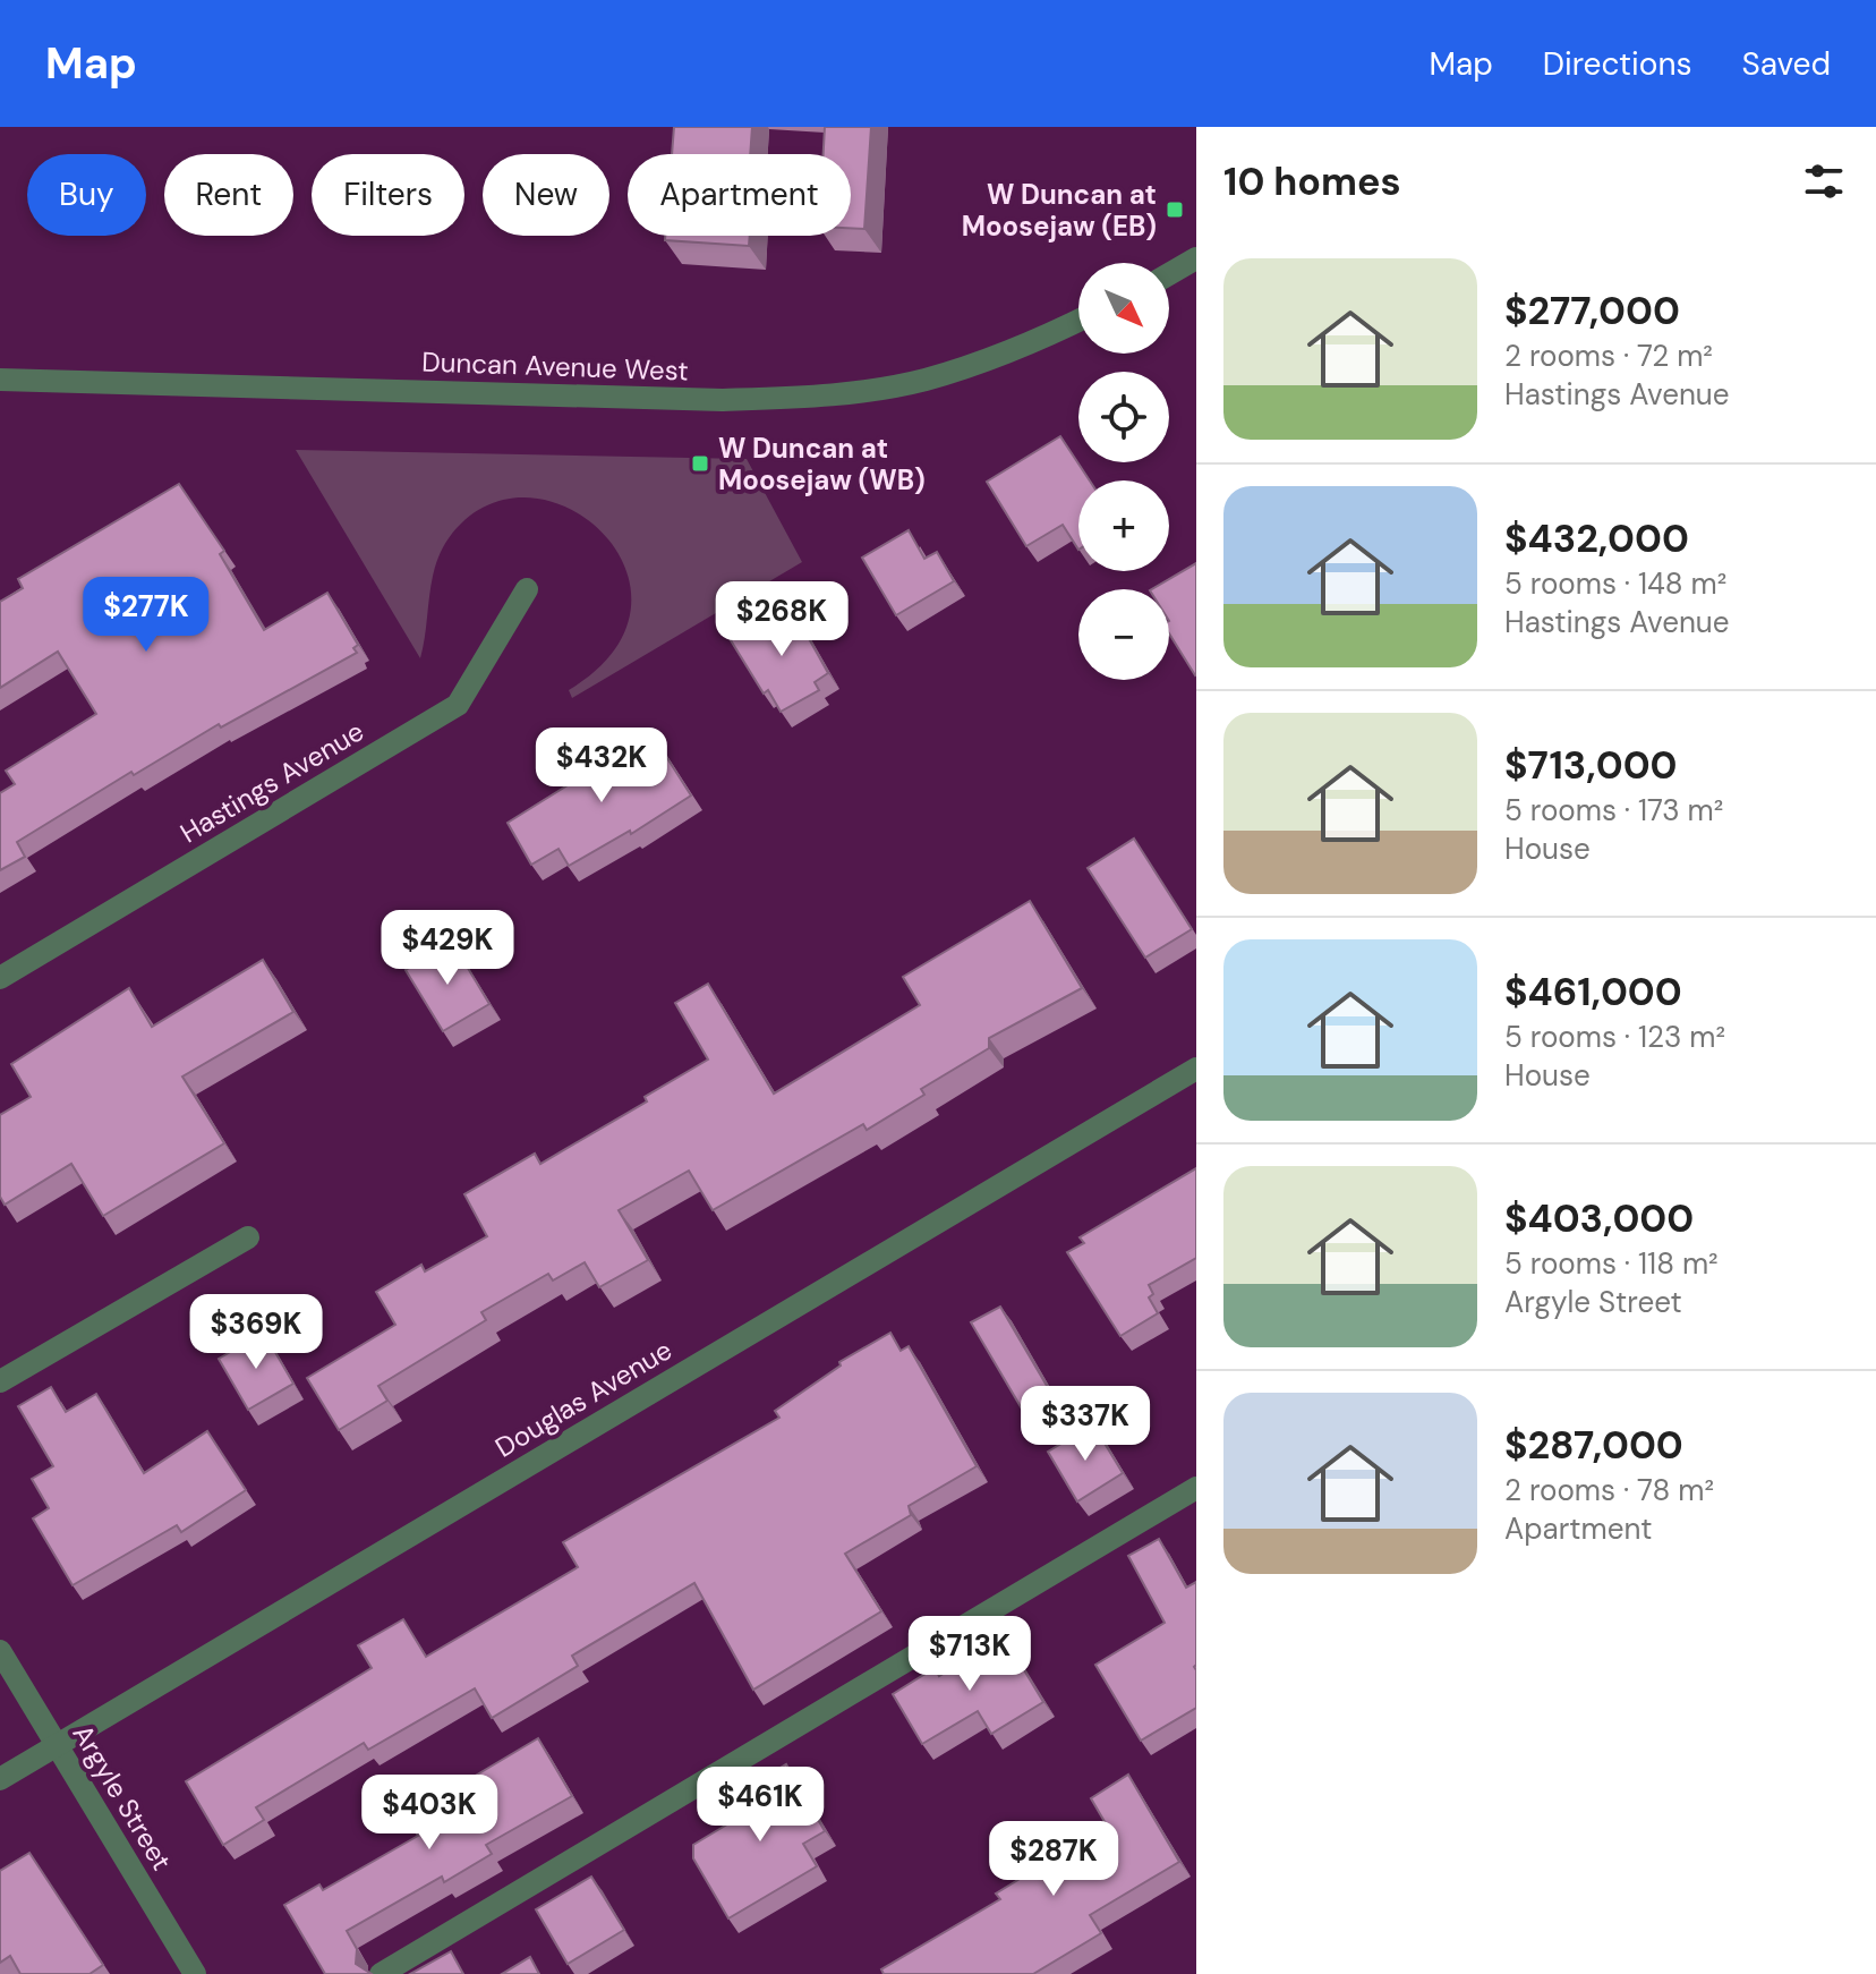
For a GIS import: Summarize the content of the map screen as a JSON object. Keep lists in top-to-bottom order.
{
  "streets": {
    "street": [
      "Duncan Avenue West",
      "Hastings Avenue",
      "Douglas Avenue",
      "Argyle Street"
    ]
  },
  "crossings": [
    ["Douglas Avenue", "Argyle Street"]
  ],
  "places": {
    "transit": ["W Duncan at Moosejaw (EB)", "W Duncan at Moosejaw (WB)"]
  },
  "north": "bottom right",
  "page": {
    "header": "Map",
    "nav": ["Map", "Directions", "Saved"],
    "heading": "10 homes",
    "chip": [
      "Buy",
      "Rent",
      "Filters",
      "New",
      "Apartment"
    ],
    "list": [
      {
        "name": "$277,000",
        "note": "2 rooms · 72 m² · Hastings Avenue"
      },
      {
        "name": "$432,000",
        "note": "5 rooms · 148 m² · Hastings Avenue"
      },
      {
        "name": "$713,000",
        "note": "5 rooms · 173 m² · House"
      },
      {
        "name": "$461,000",
        "note": "5 rooms · 123 m² · House"
      },
      {
        "name": "$403,000",
        "note": "5 rooms · 118 m² · Argyle Street"
      },
      {
        "name": "$287,000",
        "note": "2 rooms · 78 m² · Apartment"
      }
    ],
    "map_buttons": ["+", "−"],
    "price": [
      "$277K",
      "$268K",
      "$432K",
      "$429K",
      "$369K",
      "$337K",
      "$713K",
      "$461K",
      "$403K",
      "$287K"
    ]
  }
}
